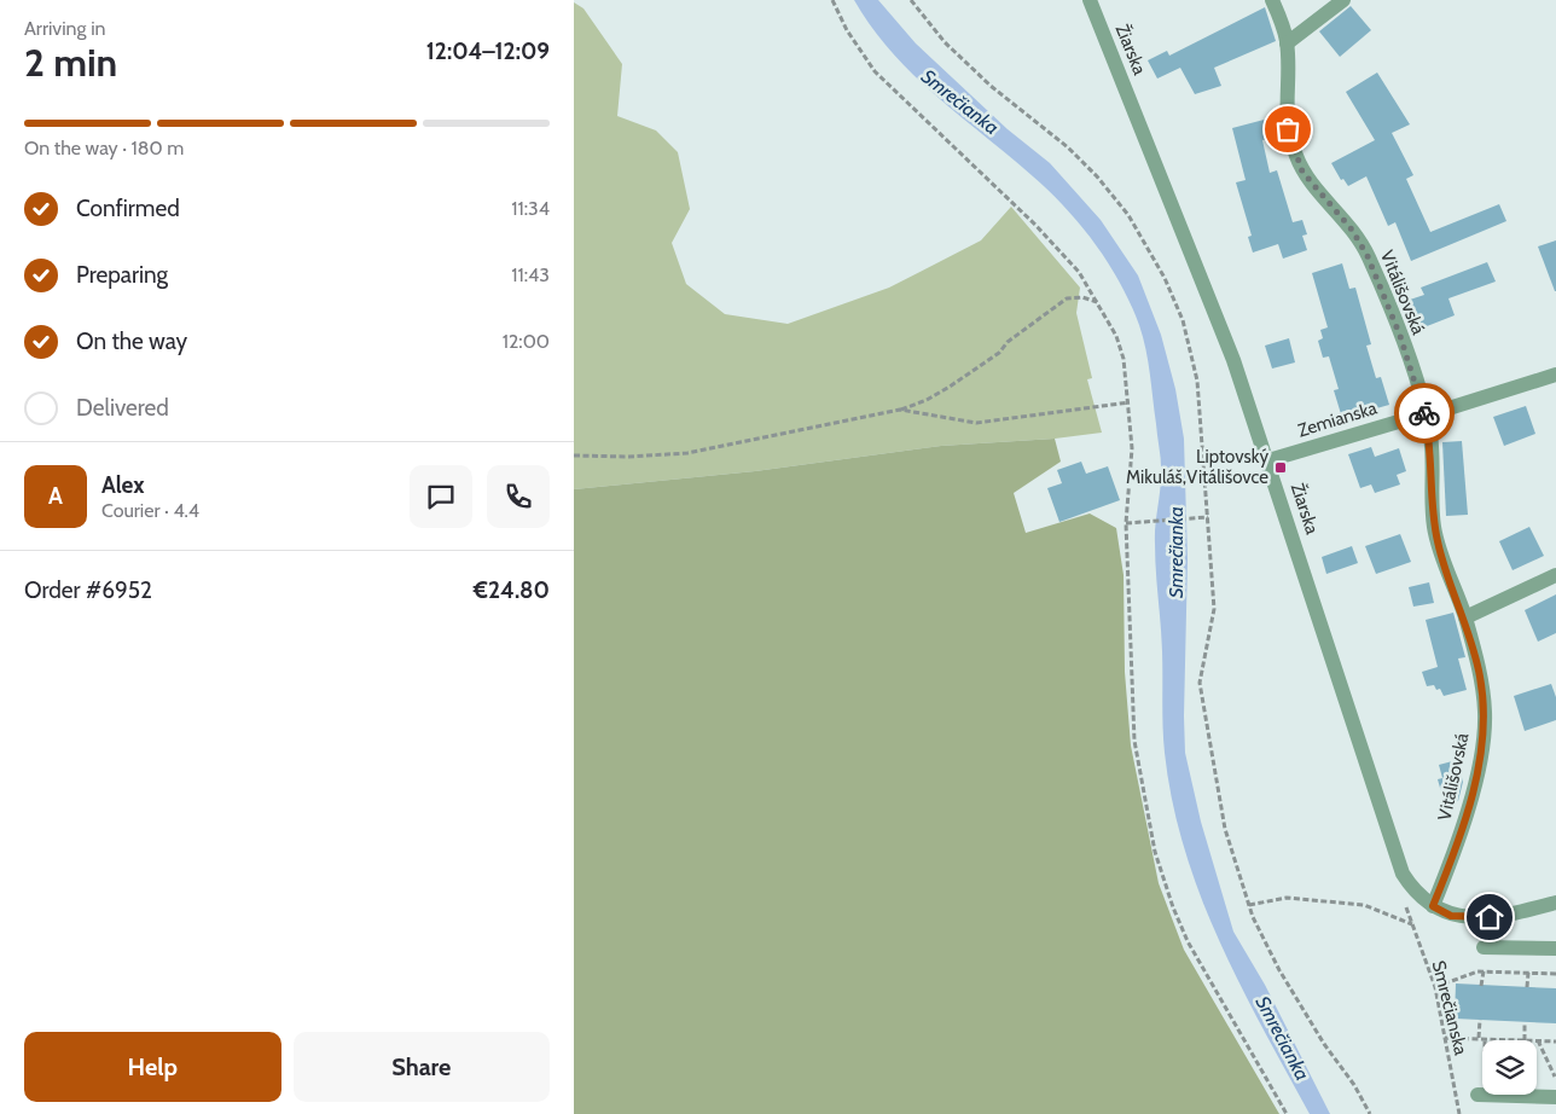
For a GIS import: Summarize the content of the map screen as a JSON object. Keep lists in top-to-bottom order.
{
  "streets": {
    "street": ["Žiarska", "Vitálišovská", "Zemianska"],
    "path": ["Smrečianska"]
  },
  "crossings": [
    ["Žiarska", "Vitálišovská"],
    ["Žiarska", "Zemianska"],
    ["Žiarska", "Smrečianska"],
    ["Vitálišovská", "Zemianska"]
  ],
  "water": ["Smrečianka"],
  "places": {
    "transit": ["Liptovský Mikuláš,Vitálišovce"]
  },
  "page": {
    "heading": ["2 min", "Arriving in", "12:04–12:09"],
    "panel": [
      "Alex",
      "Courier · 4.4",
      "Order #6952",
      "€24.80"
    ],
    "bar": "On the way · 180 m",
    "list": [
      ["Confirmed", "11:34"],
      ["Preparing", "11:43"],
      ["On the way", "12:00"],
      "Delivered"
    ],
    "round": "A",
    "buttons": ["Help", "Share"]
  }
}
